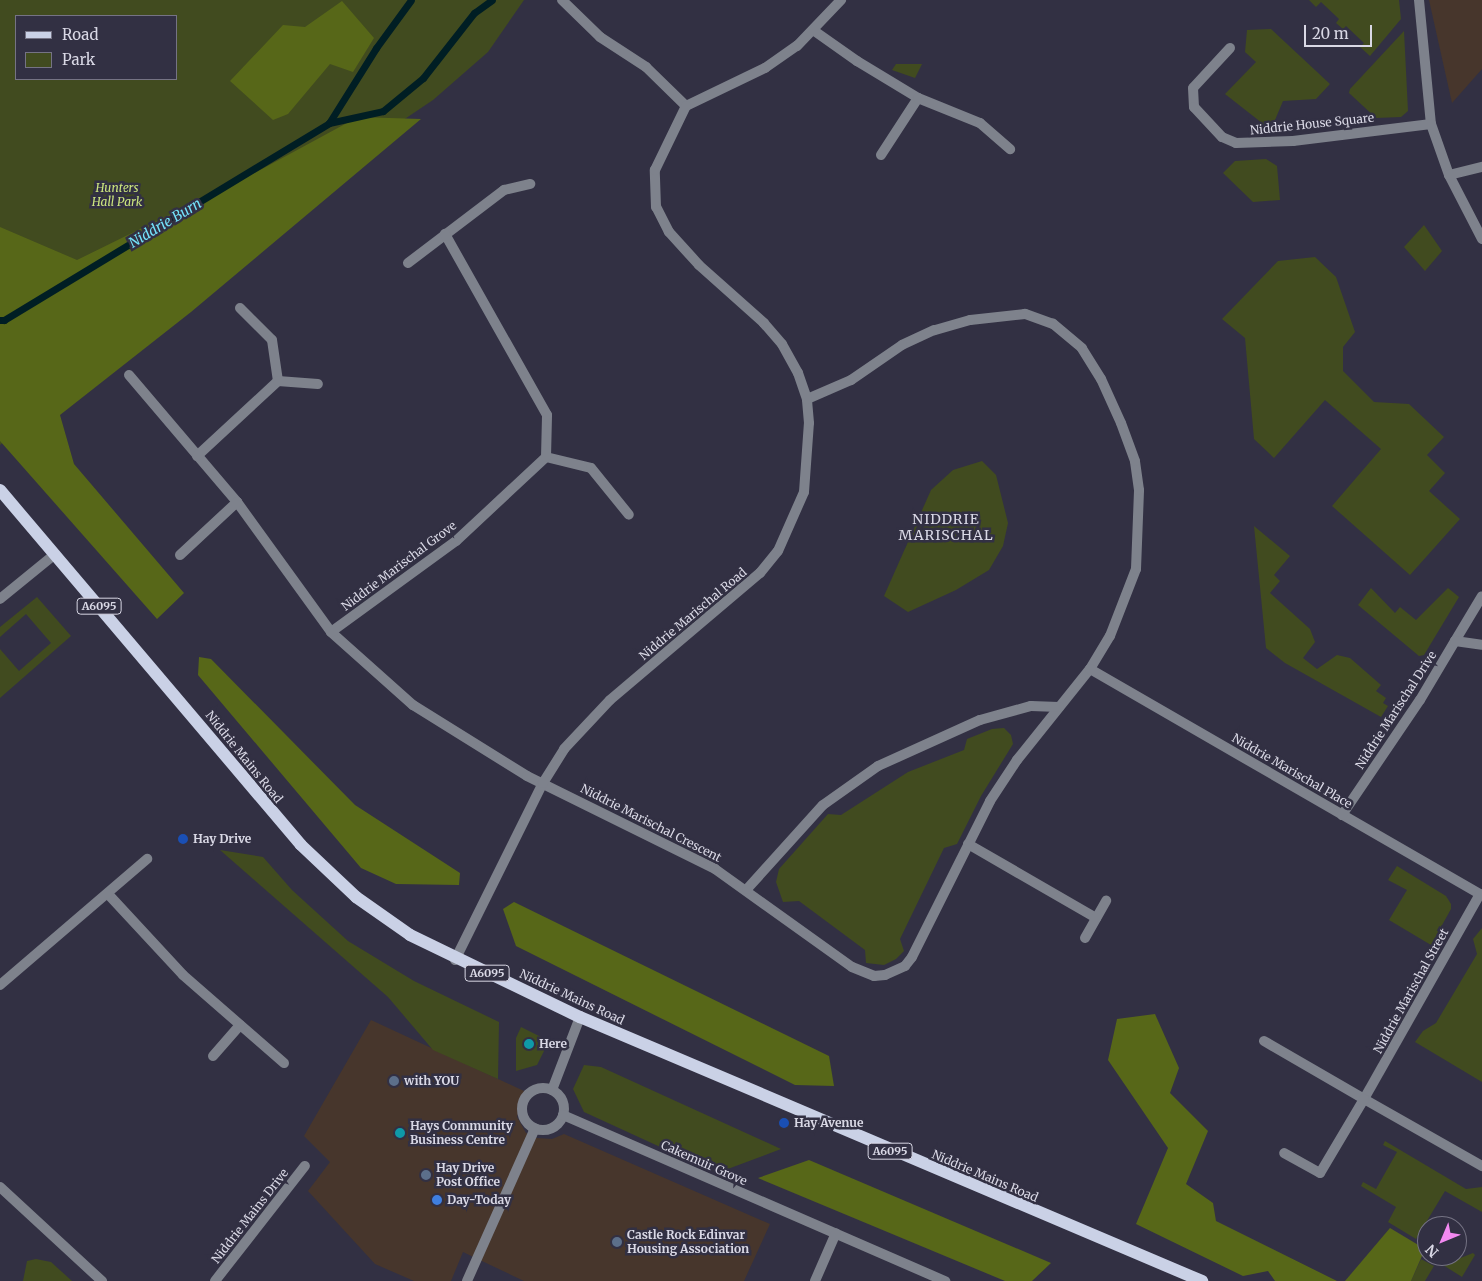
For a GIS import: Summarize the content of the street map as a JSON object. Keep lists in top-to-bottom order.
{
  "streets": {
    "main road": ["A6095", "Niddrie Mains Road"],
    "street": [
      "Niddrie House Square",
      "Niddrie Marischal Grove",
      "Niddrie Marischal Road",
      "Niddrie Marischal Drive",
      "Niddrie Marischal Place",
      "Niddrie Marischal Crescent",
      "Niddrie Marischal Street",
      "Cakemuir Grove",
      "Niddrie Mains Drive"
    ]
  },
  "crossings": [
    ["Niddrie Marischal Road", "Niddrie Mains Road"],
    ["Niddrie Marischal Road", "Niddrie Marischal Crescent"],
    ["Niddrie Marischal Drive", "Niddrie Marischal Place"],
    ["Niddrie Marischal Place", "Niddrie Marischal Crescent"],
    ["Niddrie Marischal Place", "Niddrie Marischal Street"]
  ],
  "districts": ["NIDDRIE MARISCHAL"],
  "water": ["Niddrie Burn"],
  "parks": ["Hunters Hall Park"],
  "places": [
    "Hay Drive",
    "Here",
    "with YOU",
    "Hay Avenue",
    "Hays Community Business Centre",
    "Hay Drive Post Office",
    "Day-Today",
    "Castle Rock Edinvar Housing Association"
  ],
  "legend": ["Road", "Park"],
  "scale_bar": "20 m",
  "north": "bottom left"
}
